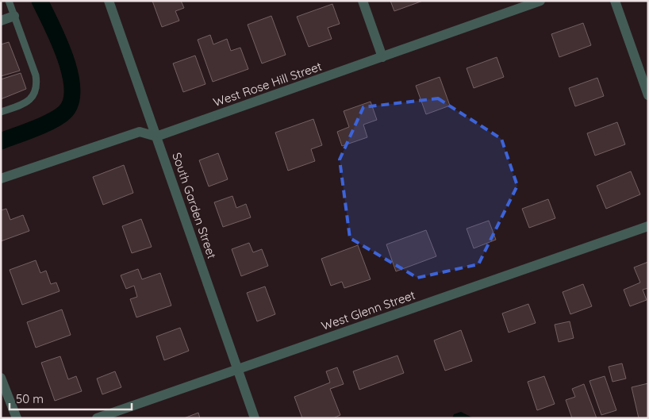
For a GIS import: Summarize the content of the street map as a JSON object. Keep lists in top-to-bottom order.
{
  "streets": {
    "street": ["West Rose Hill Street", "South Garden Street", "West Glenn Street"]
  },
  "crossings": [
    ["West Rose Hill Street", "South Garden Street"],
    ["South Garden Street", "West Glenn Street"]
  ],
  "scale_bar": "50 m"
}
